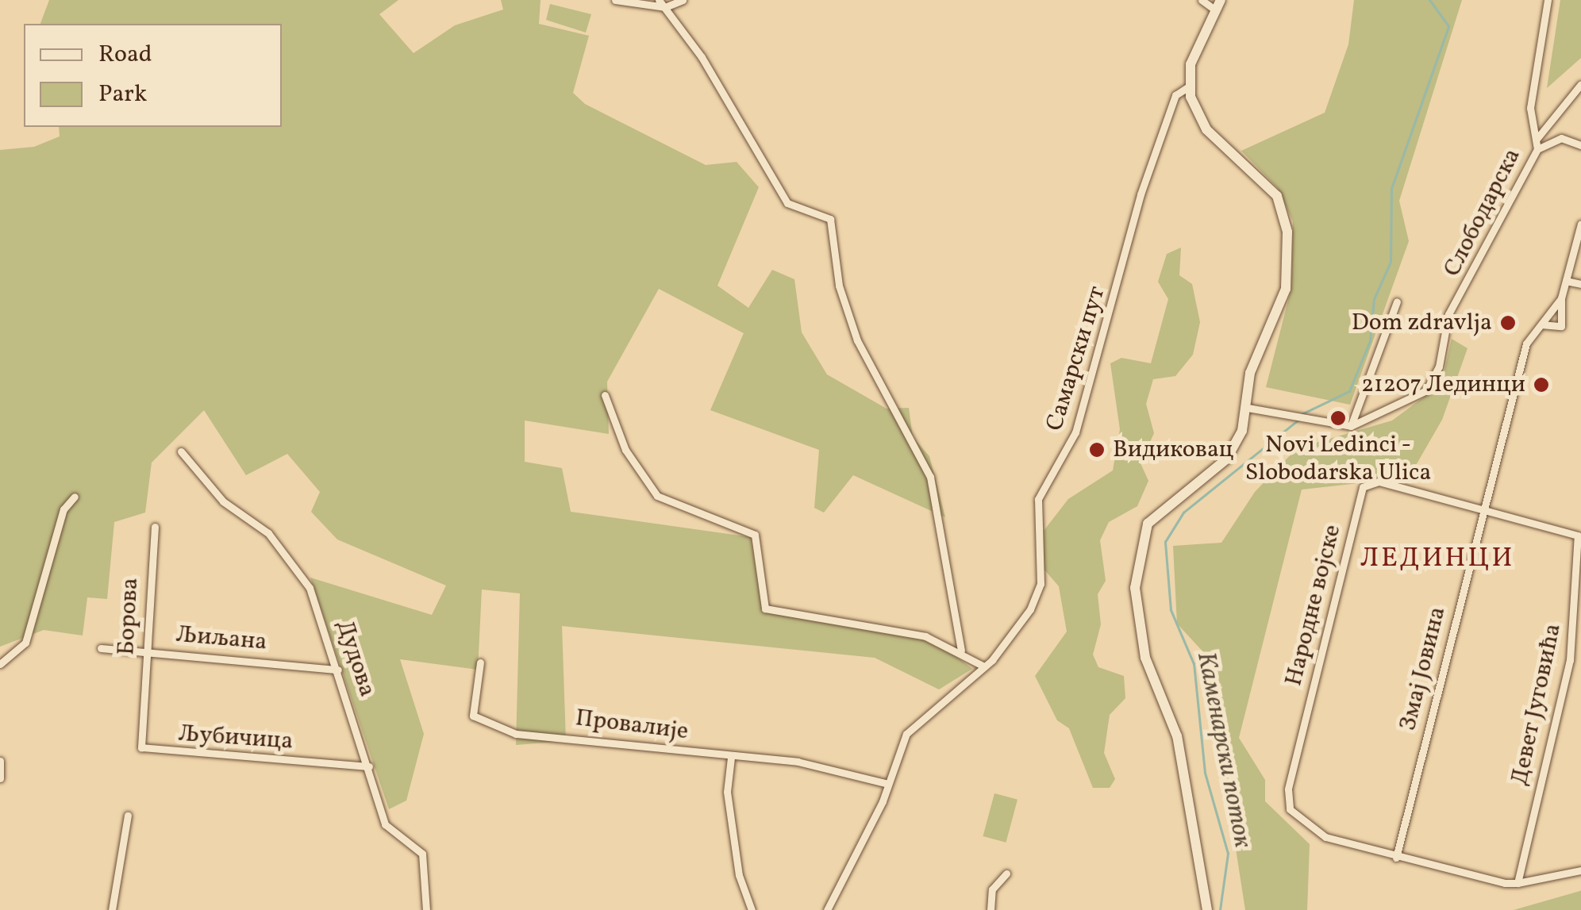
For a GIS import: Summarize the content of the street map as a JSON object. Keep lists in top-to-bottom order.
{
  "streets": {
    "street": [
      "Слободарска",
      "Самарски пут",
      "Народне војске",
      "Борова",
      "Љиљана",
      "Дудова",
      "Змај Јовина",
      "Девет Југовића",
      "Провалије",
      "Љубичица"
    ]
  },
  "crossings": [
    ["Самарски пут", "Провалије"],
    ["Народне војске", "Змај Јовина"],
    ["Народне војске", "Девет Југовића"],
    ["Борова", "Љиљана"],
    ["Борова", "Љубичица"],
    ["Љиљана", "Дудова"],
    ["Дудова", "Љубичица"],
    ["Змај Јовина", "Девет Југовића"]
  ],
  "districts": ["ЛЕДИНЦИ"],
  "water": ["Каменарски поток"],
  "places": [
    "Dom zdravlja",
    "21207 Лединци",
    "Novi Ledinci - Slobodarska Ulica",
    "Видиковац"
  ],
  "legend": ["Road", "Park"]
}
